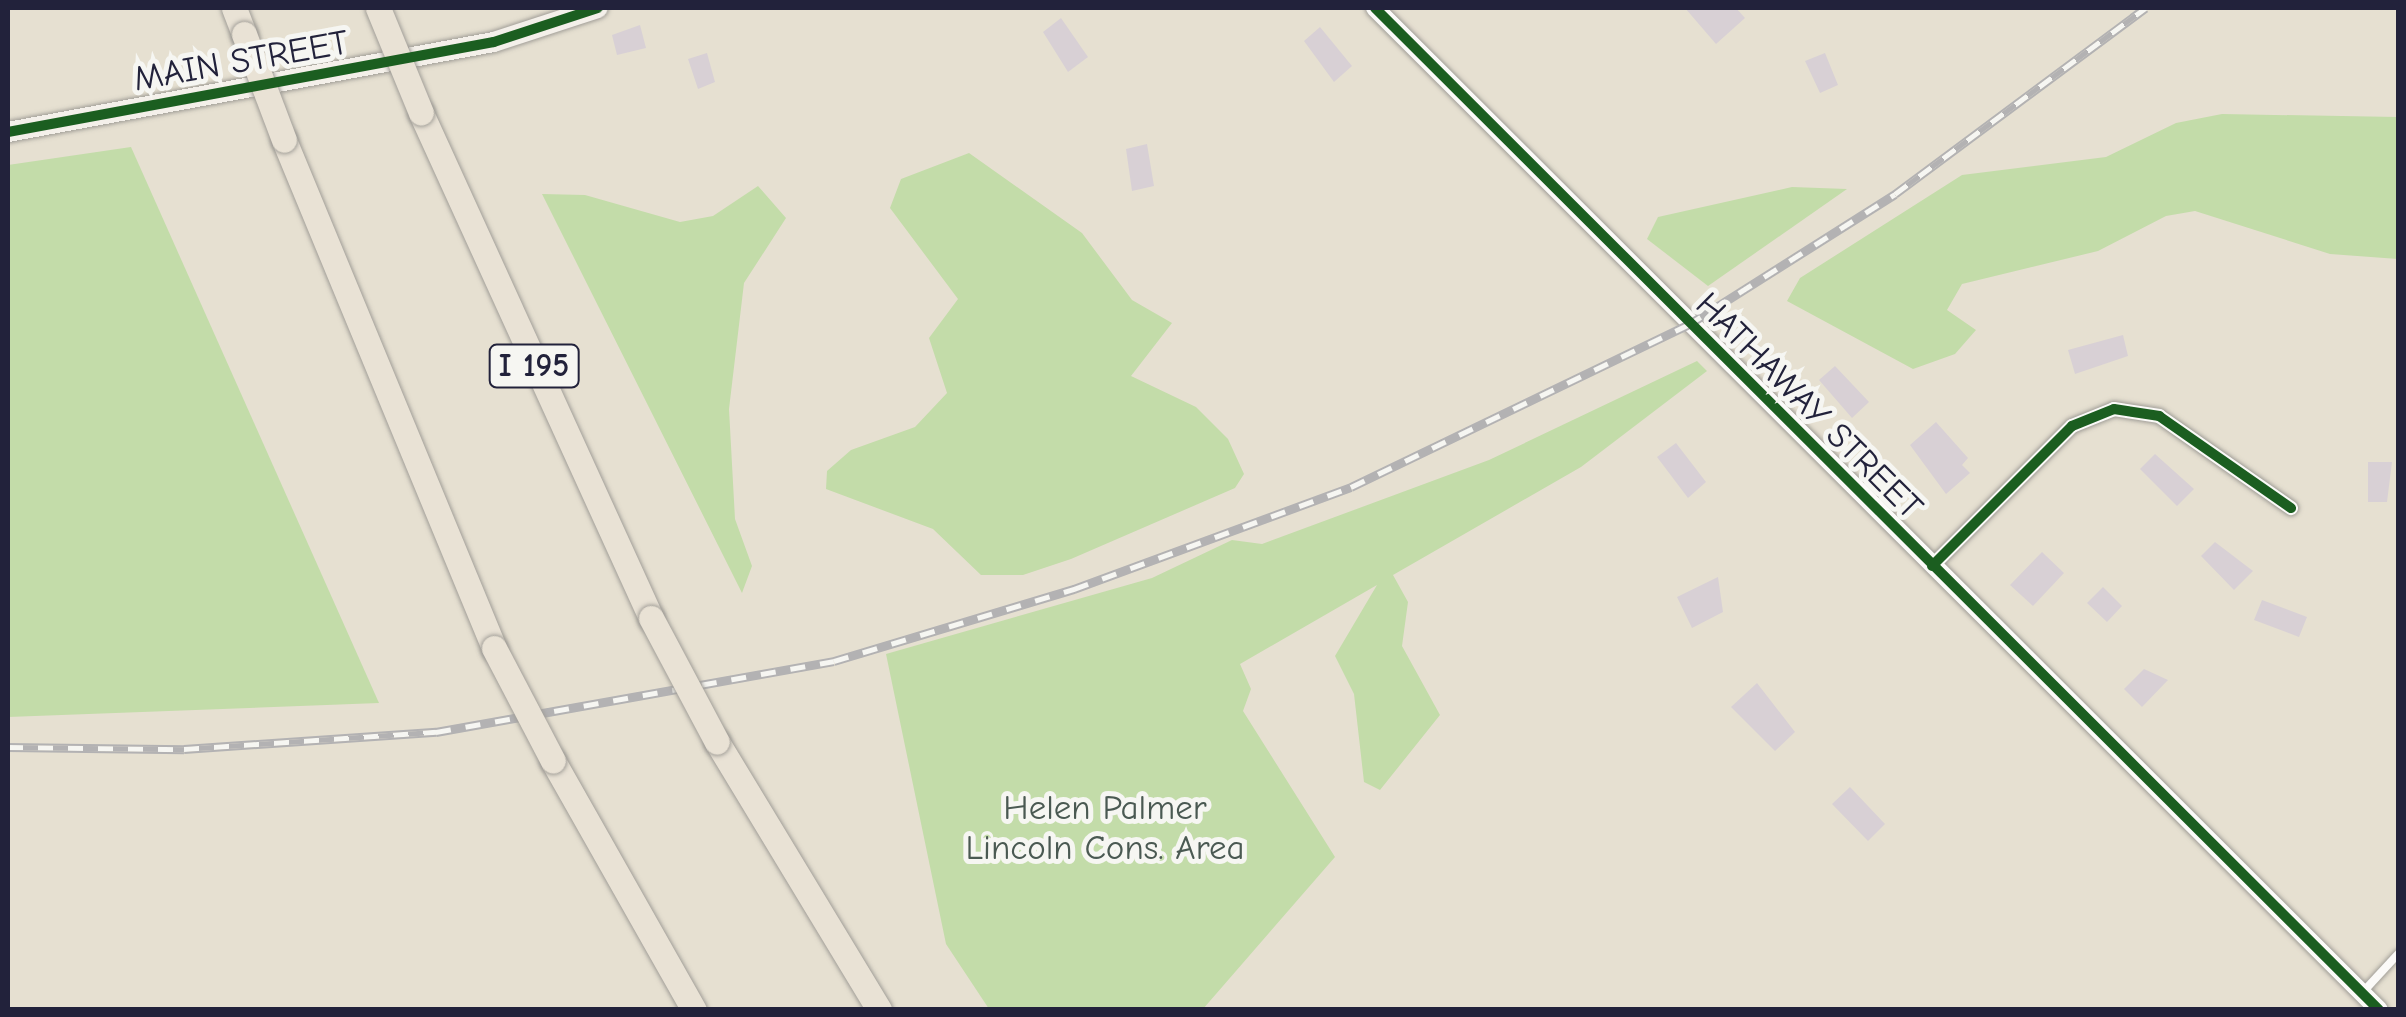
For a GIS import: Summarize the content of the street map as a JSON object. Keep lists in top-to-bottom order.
{
  "streets": {
    "highway": ["I 195"],
    "main road": ["MAIN STREET"],
    "street": ["HATHAWAY STREET"]
  },
  "parks": ["Helen Palmer Lincoln Cons. Area"]
}
